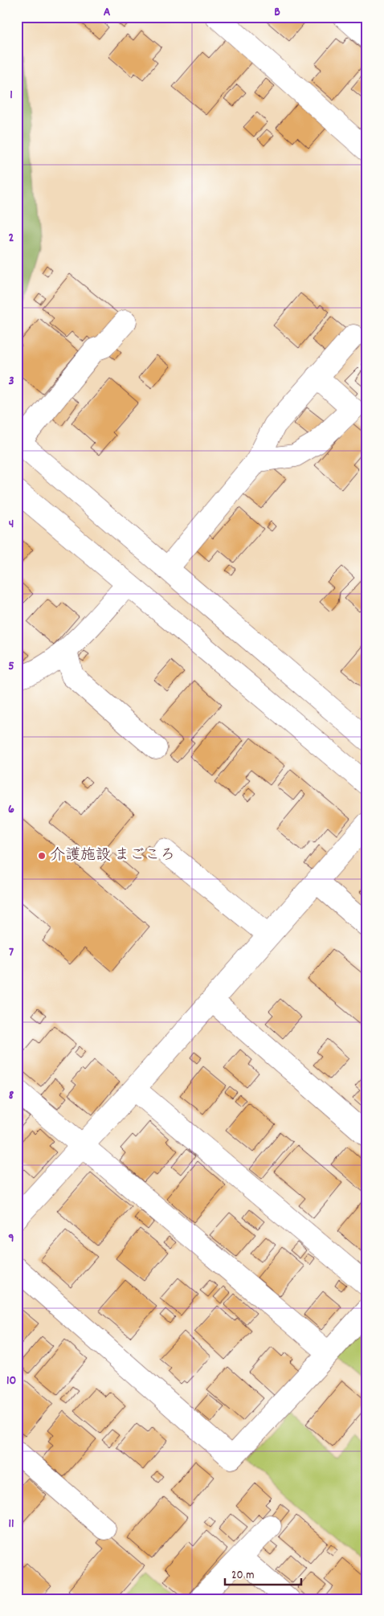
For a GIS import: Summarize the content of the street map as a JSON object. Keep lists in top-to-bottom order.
{
  "places": ["介護施設 まごころ"],
  "scale_bar": "20 m",
  "grid": {
    "columns": ["A", "B"],
    "rows": [
      "1",
      "2",
      "3",
      "4",
      "5",
      "6",
      "7",
      "8",
      "9",
      "10",
      "11"
    ]
  }
}
